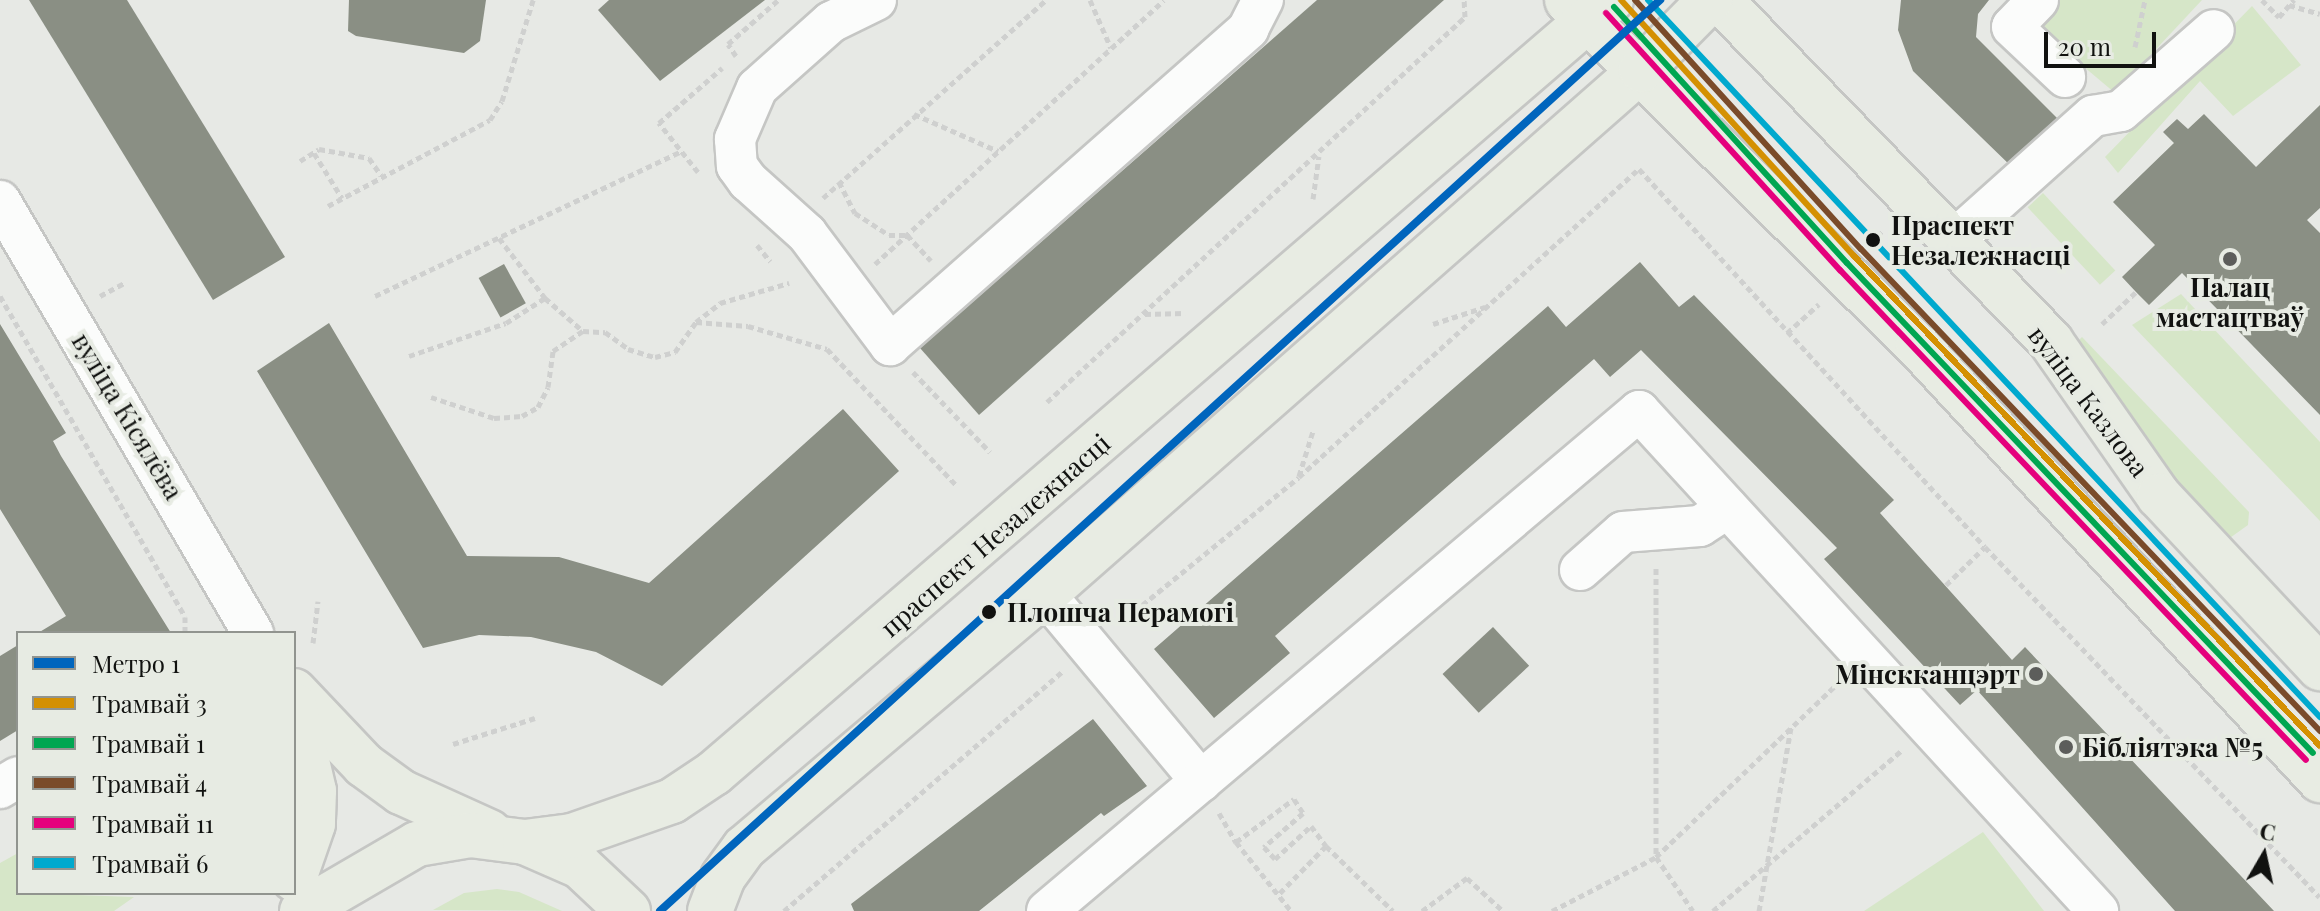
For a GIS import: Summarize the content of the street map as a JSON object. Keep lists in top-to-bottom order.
{
  "streets": {
    "main road": ["вуліца Казлова", "праспект Незалежнасці"],
    "street": ["вуліца Кісялёва"]
  },
  "places": [
    "Праспект Незалежнасці",
    "Палац мастацтваў",
    "Плошча Перамогі",
    "Мінскканцэрт",
    "Бібліятэка №5"
  ],
  "lines": [
    "metro line 1",
    "tram line 3",
    "tram line 4",
    "tram line 6",
    "tram line 1",
    "tram line 11"
  ],
  "legend": [
    "Метро 1",
    "Трамвай 3",
    "Трамвай 1",
    "Трамвай 4",
    "Трамвай 11",
    "Трамвай 6"
  ],
  "scale_bar": "20 m",
  "north": "top"
}
